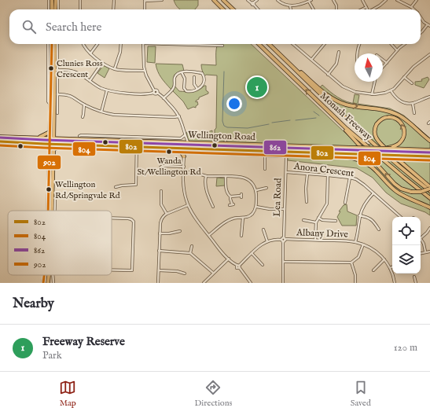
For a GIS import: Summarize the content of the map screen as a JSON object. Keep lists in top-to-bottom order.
{
  "streets": {
    "highway": ["Monash Freeway", "Wellington Road"],
    "street": ["Anora Crescent", "Lea Road", "Albany Drive"]
  },
  "crossings": [
    ["Anora Crescent", "Lea Road"],
    ["Lea Road", "Albany Drive"]
  ],
  "places": ["Clunies Ross Crescent", "Wanda St/Wellington Rd", "Wellington Rd/Springvale Rd"],
  "lines": [
    "transit line 902",
    "transit line 862",
    "transit line 802",
    "transit line 804"
  ],
  "legend": [
    "802",
    "804",
    "862",
    "902"
  ],
  "north": "top",
  "page": {
    "search": "Search here",
    "pins": "1",
    "heading": "Nearby",
    "list": [
      {
        "mark": "1",
        "name": "Freeway Reserve",
        "note": "Park",
        "value": "120 m"
      }
    ],
    "nav": ["Map", "Directions", "Saved"]
  }
}
